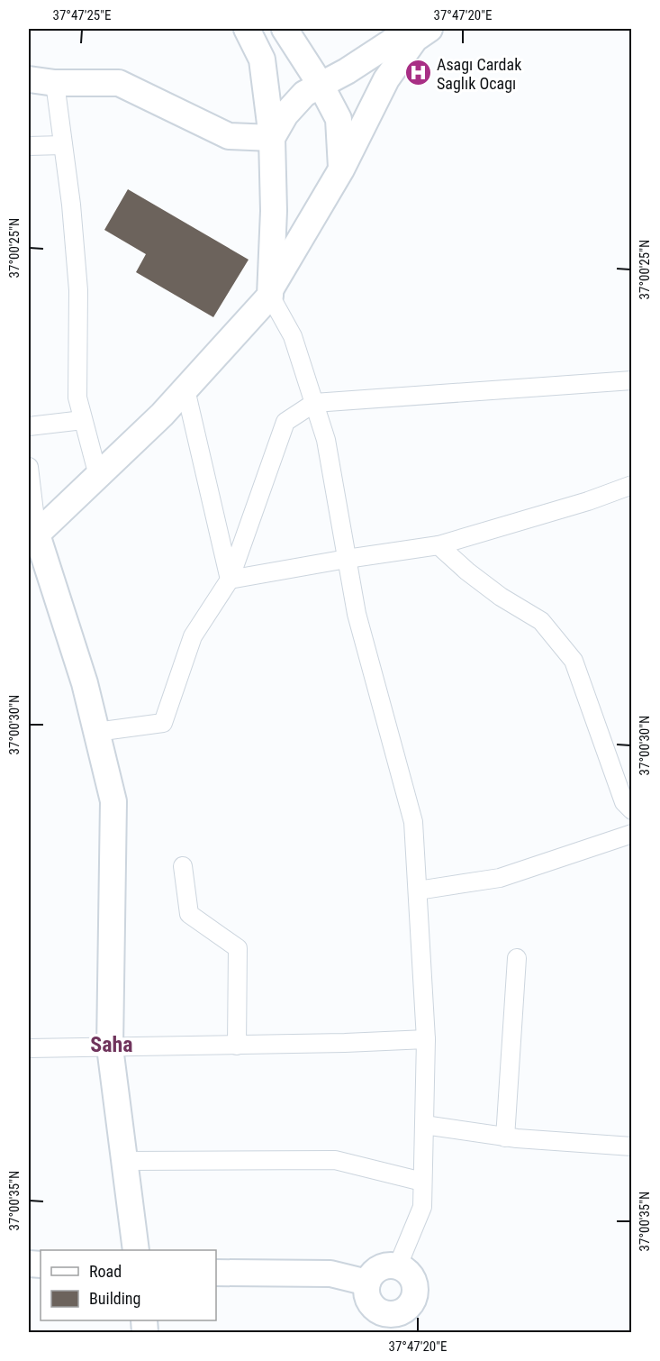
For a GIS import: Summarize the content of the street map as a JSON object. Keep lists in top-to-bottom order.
{
  "districts": ["Saha"],
  "places": {
    "hospital": ["Asagı Cardak Saglık Ocagı"]
  },
  "legend": ["Road", "Building"],
  "coordinates": [
    "37°47'25\"E",
    "37°47'20\"E",
    "37°00'25\"N",
    "37°00'30\"N",
    "37°00'35\"N"
  ]
}
